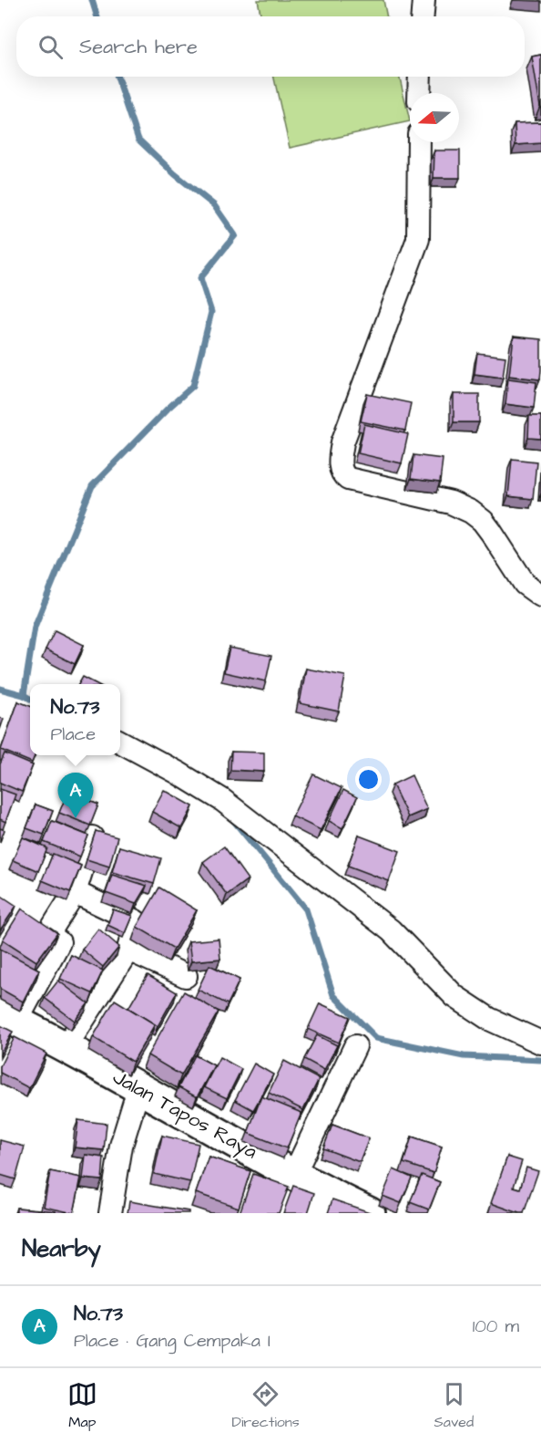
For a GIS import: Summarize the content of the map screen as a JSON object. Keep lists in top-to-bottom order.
{
  "streets": {
    "main road": ["Jalan Tapos Raya"]
  },
  "north": "left",
  "page": {
    "search": "Search here",
    "popup": ["No.73", "Place"],
    "pins": "A",
    "heading": "Nearby",
    "list": [
      {
        "mark": "A",
        "name": "No.73",
        "note": "Place · Gang Cempaka I",
        "value": "100 m"
      }
    ],
    "nav": ["Map", "Directions", "Saved"]
  }
}
